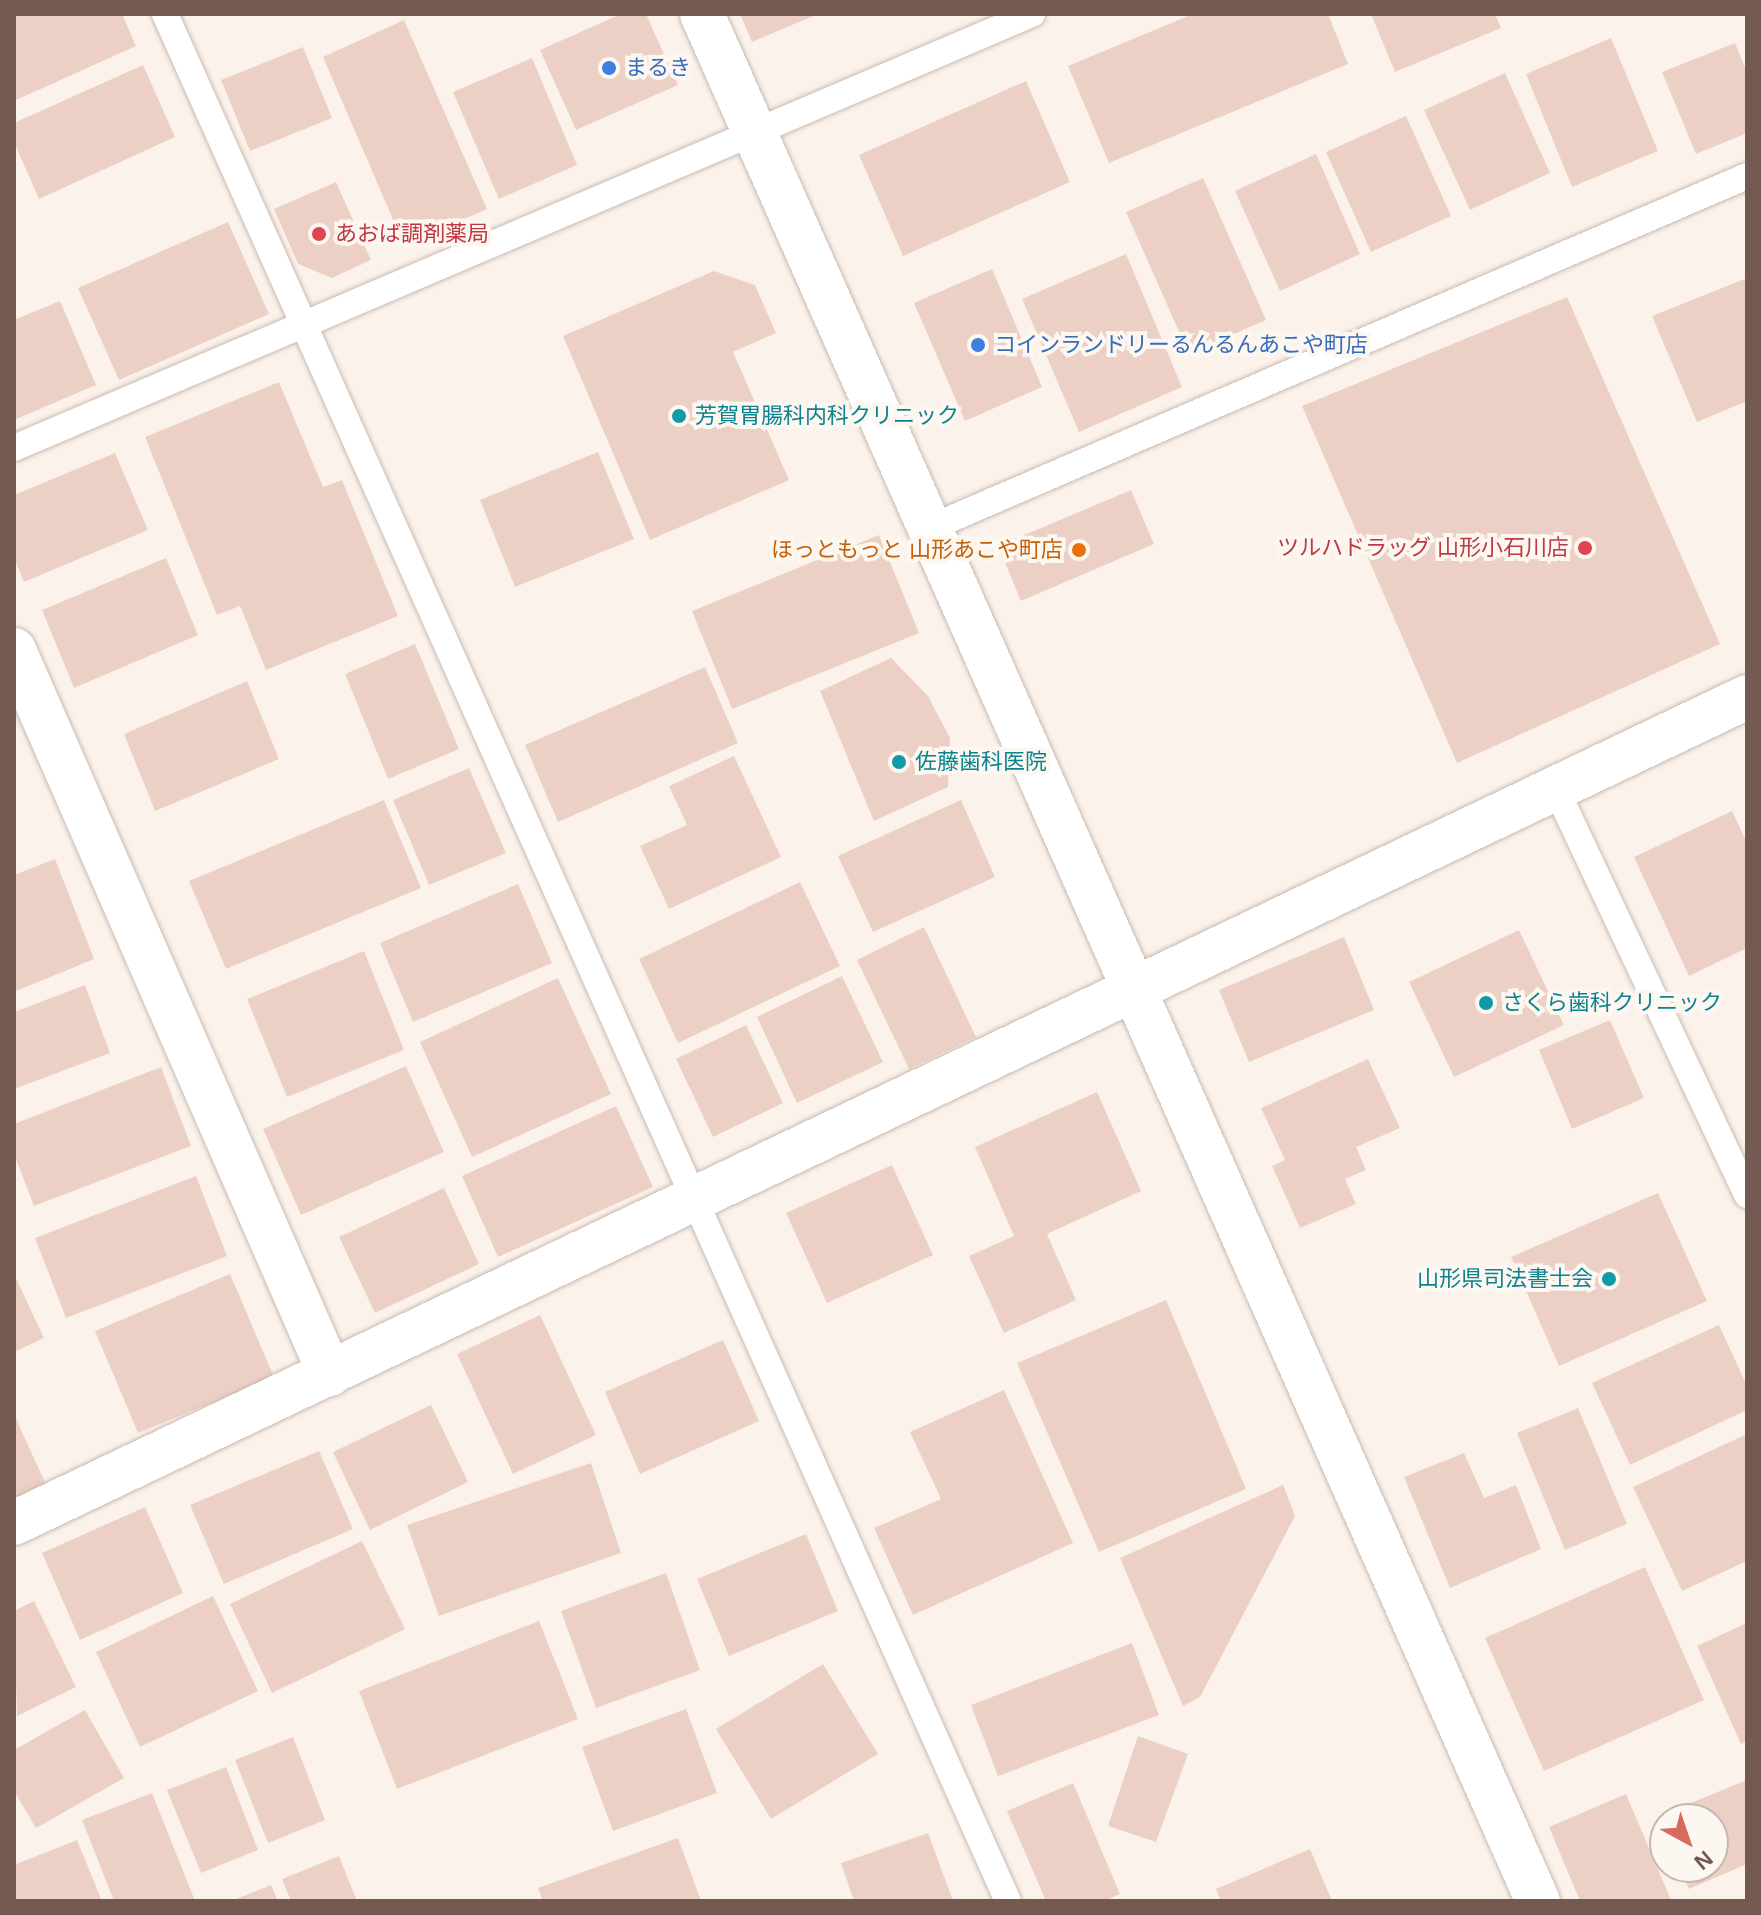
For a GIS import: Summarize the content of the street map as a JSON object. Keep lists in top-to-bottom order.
{
  "places": [
    "まるき",
    "あおば調剤薬局",
    "コインランドリーるんるんあこや町店",
    "芳賀胃腸科内科クリニック",
    "ツルハドラッグ 山形小石川店",
    "ほっともっと 山形あこや町店",
    "佐藤歯科医院",
    "さくら歯科クリニック",
    "山形県司法書士会"
  ],
  "north": "bottom right"
}
